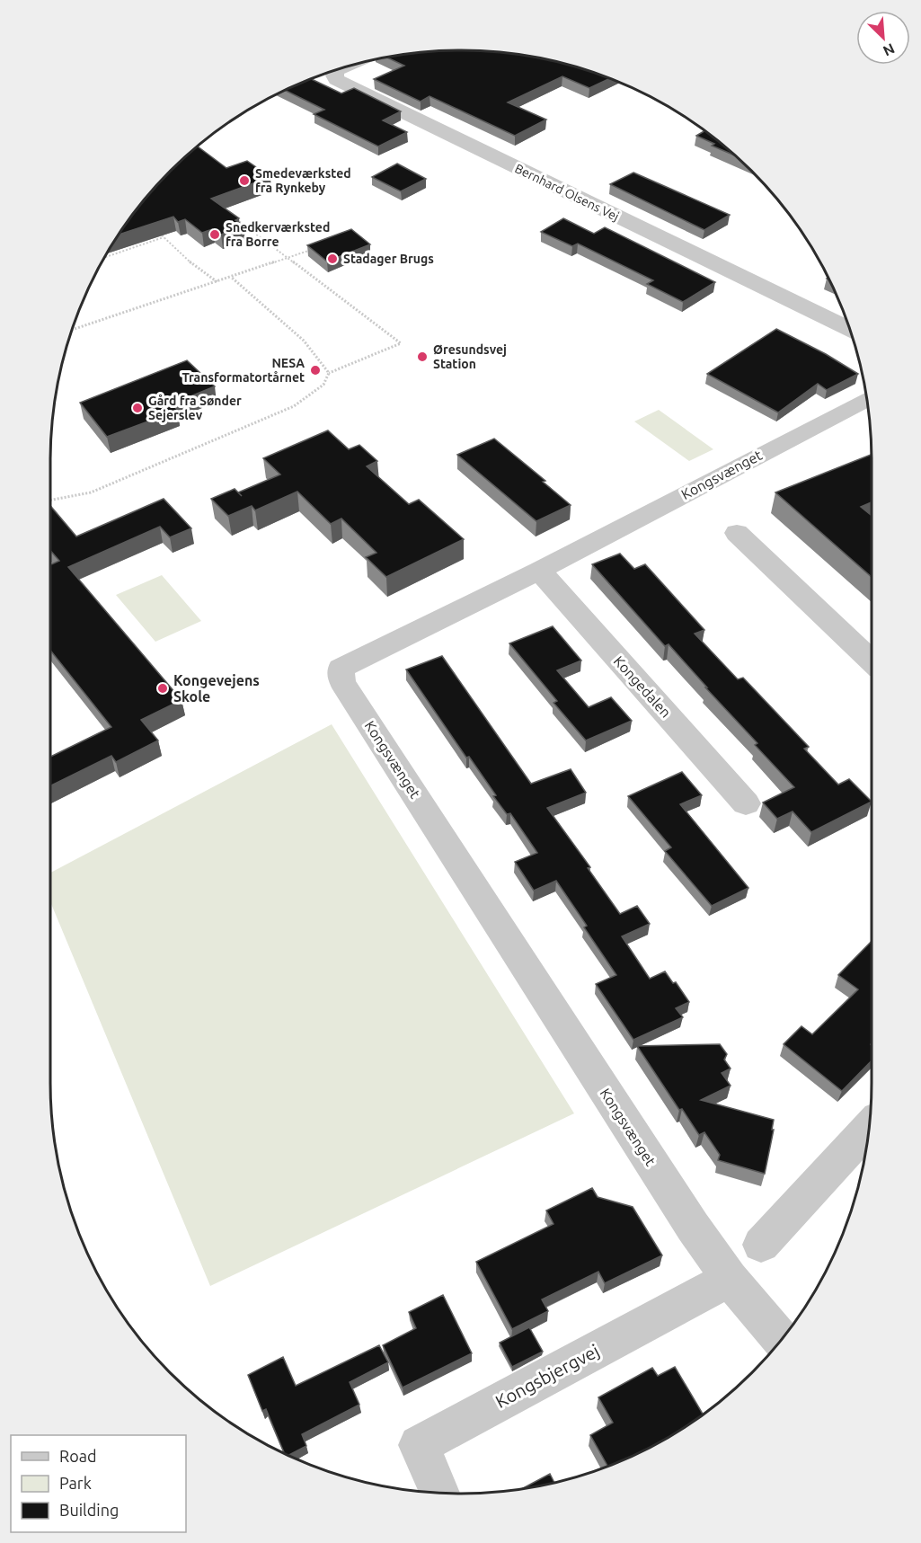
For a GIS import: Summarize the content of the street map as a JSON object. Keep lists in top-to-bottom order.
{
  "streets": {
    "street": [
      "Bernhard Olsens Vej",
      "Kongsvænget",
      "Kongedalen",
      "Kongsbjergvej"
    ]
  },
  "crossings": [
    ["Kongsvænget", "Kongedalen"],
    ["Kongsvænget", "Kongsbjergvej"]
  ],
  "places": [
    "Smedeværksted fra Rynkeby",
    "Snedkerværksted fra Borre",
    "Stadager Brugs",
    "Øresundsvej Station",
    "NESA Transformatortårnet",
    "Gård fra Sønder Sejerslev",
    "Kongevejens Skole"
  ],
  "legend": ["Road", "Park", "Building"],
  "north": "bottom right"
}
